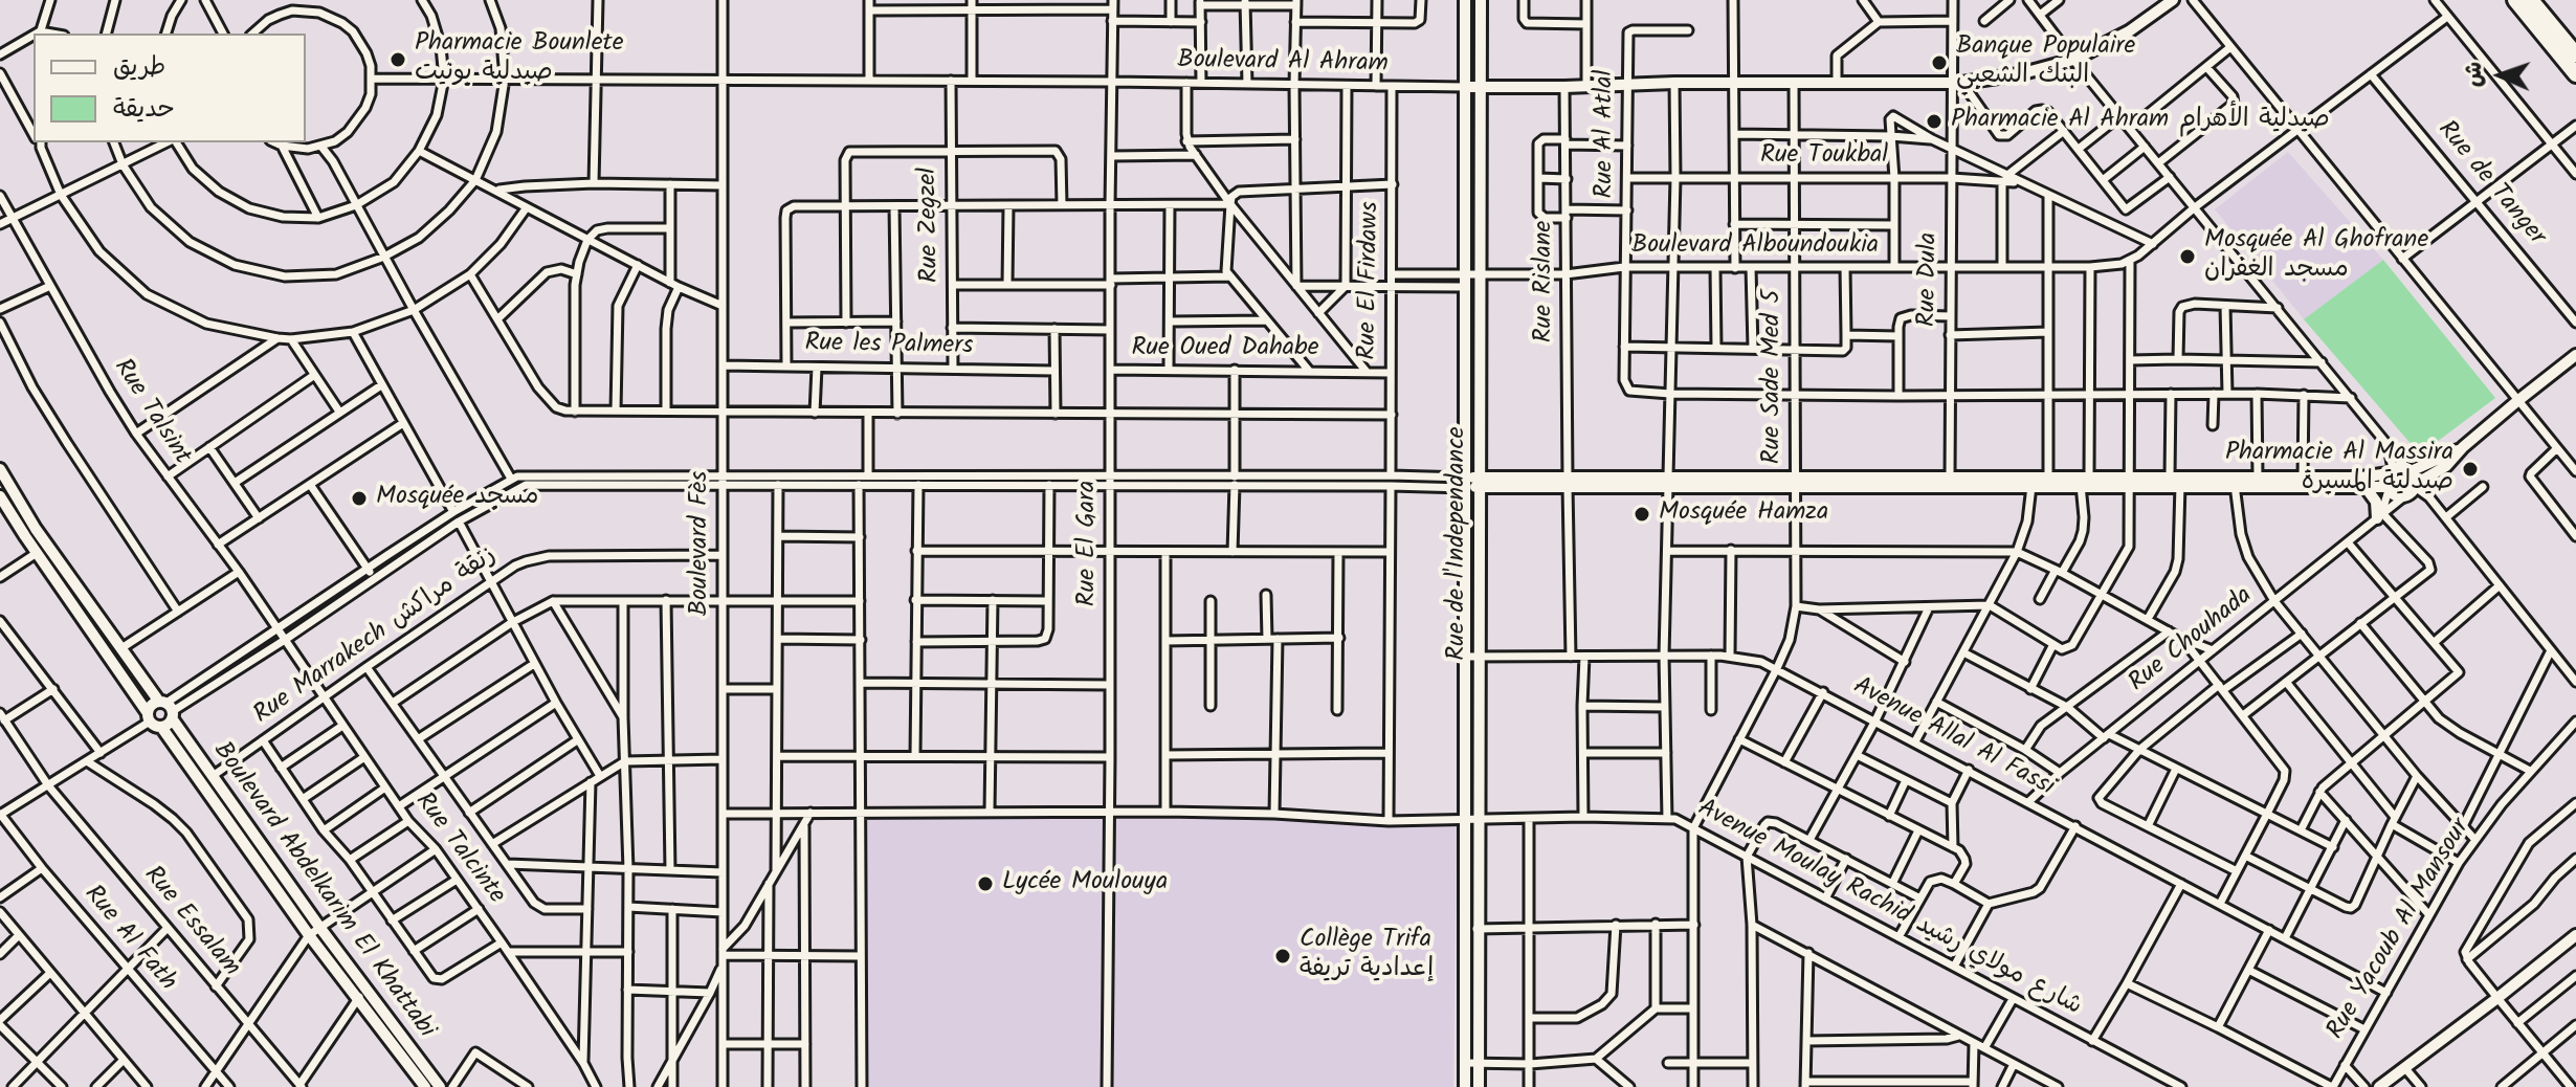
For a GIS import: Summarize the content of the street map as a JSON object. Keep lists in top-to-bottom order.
{
  "streets": {
    "street": [
      "Boulevard Al Ahram",
      "Rue Al Atlal",
      "Rue Toukbal",
      "Rue de Tanger",
      "Rue Zegzel",
      "Boulevard Alboundoukia",
      "Rue Dula",
      "Rue El Firdaws",
      "Rue Rislane",
      "Rue les Palmers",
      "Rue Oued Dahabe",
      "Rue Sade Med 5",
      "Rue Talsint",
      "Boulevard Fès",
      "Rue El Gara",
      "Rue de l'Independance",
      "Rue Marrakech زنقة مراكش",
      "Rue Chouhada",
      "Avenue Allal Al Fassi",
      "Rue Talcinte",
      "Boulevard Abdelkarim El Khattabi",
      "Avenue Moulay Rachid شارع مولاي رشيد",
      "Rue Essalam",
      "Rue Yacoub Al Mansour",
      "Rue Al Fath"
    ]
  },
  "crossings": [
    ["Boulevard Al Ahram", "Rue Al Atlal"],
    ["Boulevard Al Ahram", "Rue Zegzel"],
    ["Boulevard Al Ahram", "Rue Dula"],
    ["Boulevard Al Ahram", "Rue El Firdaws"],
    ["Boulevard Al Ahram", "Rue Rislane"],
    ["Boulevard Al Ahram", "Rue Sade Med 5"],
    ["Boulevard Al Ahram", "Boulevard Fès"],
    ["Boulevard Al Ahram", "Rue El Gara"],
    ["Boulevard Al Ahram", "Rue de l'Independance"],
    ["Rue Al Atlal", "Rue Toukbal"],
    ["Rue Al Atlal", "Boulevard Alboundoukia"],
    ["Rue Toukbal", "Rue Dula"],
    ["Rue Toukbal", "Rue Sade Med 5"],
    ["Rue Zegzel", "Rue les Palmers"],
    ["Boulevard Alboundoukia", "Rue Dula"],
    ["Boulevard Alboundoukia", "Rue Rislane"],
    ["Boulevard Alboundoukia", "Rue Sade Med 5"],
    ["Boulevard Alboundoukia", "Rue de l'Independance"],
    ["Rue El Firdaws", "Rue Oued Dahabe"],
    ["Rue Rislane", "Avenue Allal Al Fassi"],
    ["Rue les Palmers", "Boulevard Fès"],
    ["Rue Oued Dahabe", "Rue El Gara"],
    ["Rue Sade Med 5", "Avenue Allal Al Fassi"],
    ["Rue Sade Med 5", "Avenue Moulay Rachid شارع مولاي رشيد"],
    ["Rue Talsint", "Rue Talcinte"],
    ["Boulevard Fès", "Rue Marrakech زنقة مراكش"],
    ["Boulevard Fès", "Avenue Moulay Rachid شارع مولاي رشيد"],
    ["Rue El Gara", "Avenue Moulay Rachid شارع مولاي رشيد"],
    ["Rue de l'Independance", "Avenue Allal Al Fassi"],
    ["Rue de l'Independance", "Avenue Moulay Rachid شارع مولاي رشيد"],
    ["Rue Marrakech زنقة مراكش", "Rue Talcinte"],
    ["Rue Marrakech زنقة مراكش", "Boulevard Abdelkarim El Khattabi"],
    ["Rue Chouhada", "Avenue Allal Al Fassi"],
    ["Avenue Allal Al Fassi", "Rue Yacoub Al Mansour"]
  ],
  "places": [
    "Pharmacie Bounlete صيدلية بونيت",
    "Banque Populaire البنك الشعبي",
    "Pharmacie Al Ahram صيدلية الأهرام",
    "Mosquée Al Ghofrane مسجد الغفران",
    "Pharmacie Al Massira صيدلية المسيرة",
    "Mosquée مسجد",
    "Mosquée Hamza",
    "Lycée Moulouya",
    "Collège Trifa إعدادية تريفة"
  ],
  "legend": ["طريق", "حديقة"],
  "north": "left"
}
